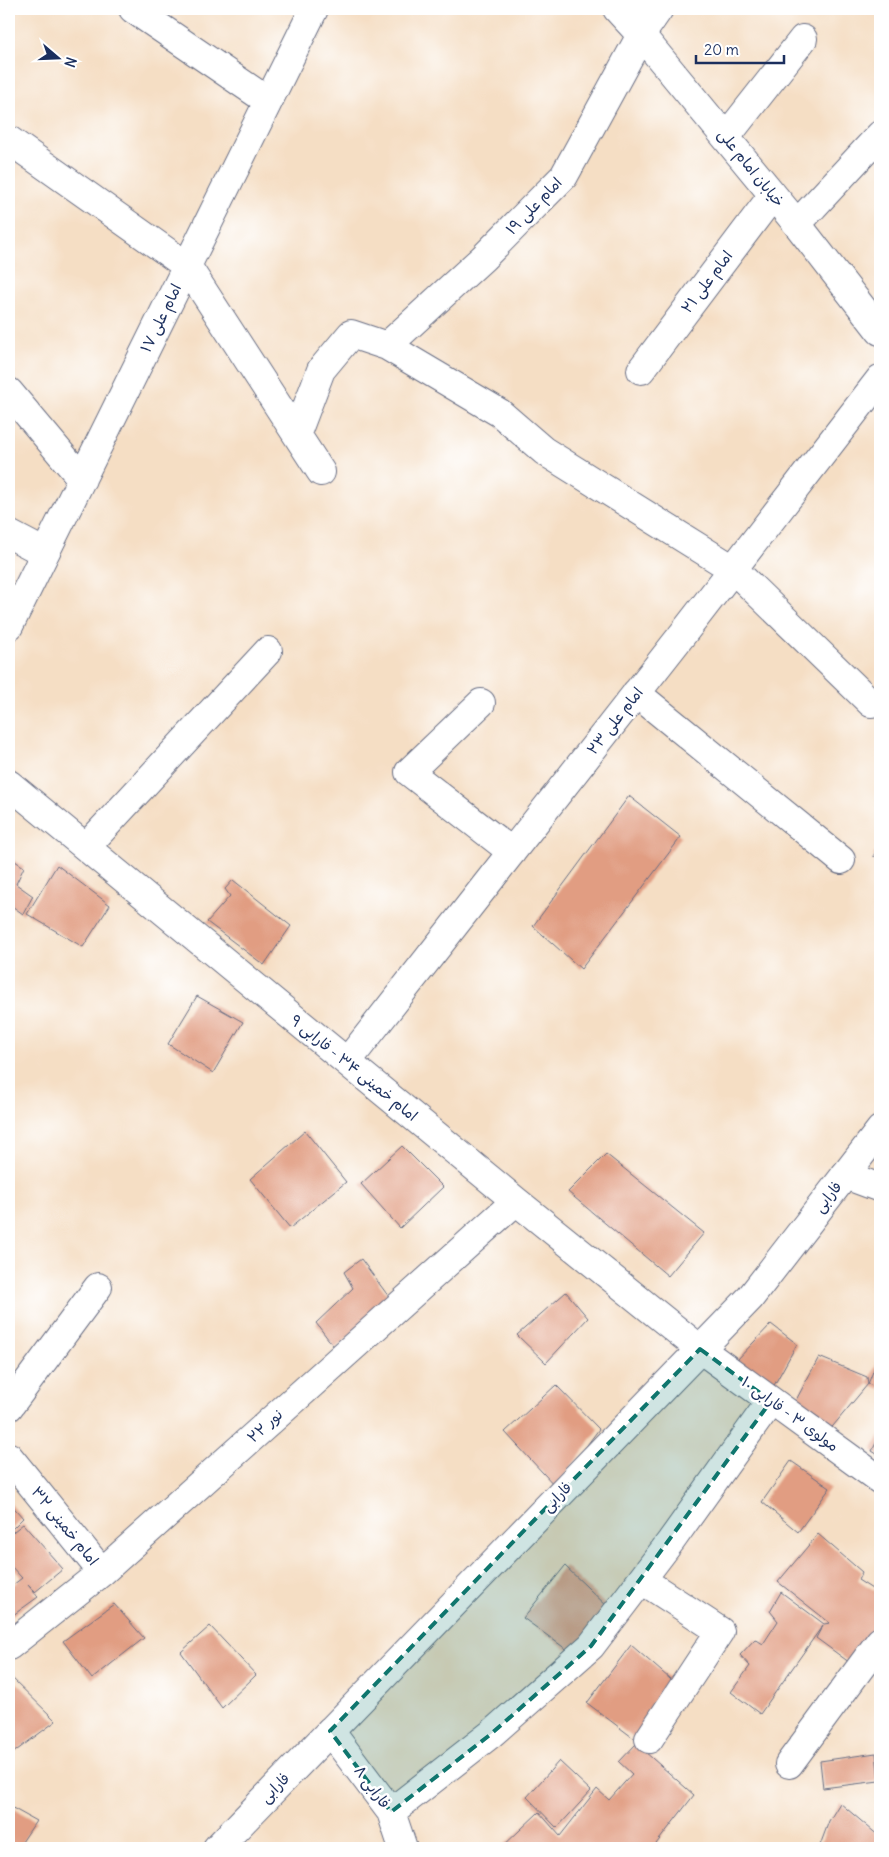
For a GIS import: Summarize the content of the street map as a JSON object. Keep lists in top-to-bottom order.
{
  "streets": {
    "street": [
      "خیابان امام علی",
      "امام علی ۱۹",
      "امام علی ۲۱",
      "امام علی ۱۷",
      "امام علی ۲۳",
      "امام خمینی ۳۴ - فارابی ۹",
      "فارابی",
      "مولوی ۳ - فارابی ۱۰",
      "نور ۲۲",
      "امام خمینی ۳۲",
      "فارابی ۸"
    ]
  },
  "crossings": [
    ["خیابان امام علی", "امام علی ۱۹"],
    ["خیابان امام علی", "امام علی ۲۱"],
    ["امام علی ۲۳", "امام خمینی ۳۴ - فارابی ۹"],
    ["امام خمینی ۳۴ - فارابی ۹", "فارابی"],
    ["امام خمینی ۳۴ - فارابی ۹", "مولوی ۳ - فارابی ۱۰"],
    ["امام خمینی ۳۴ - فارابی ۹", "نور ۲۲"],
    ["فارابی", "مولوی ۳ - فارابی ۱۰"],
    ["فارابی", "فارابی ۸"],
    ["نور ۲۲", "امام خمینی ۳۲"]
  ],
  "scale_bar": "20 m",
  "north": "right"
}
